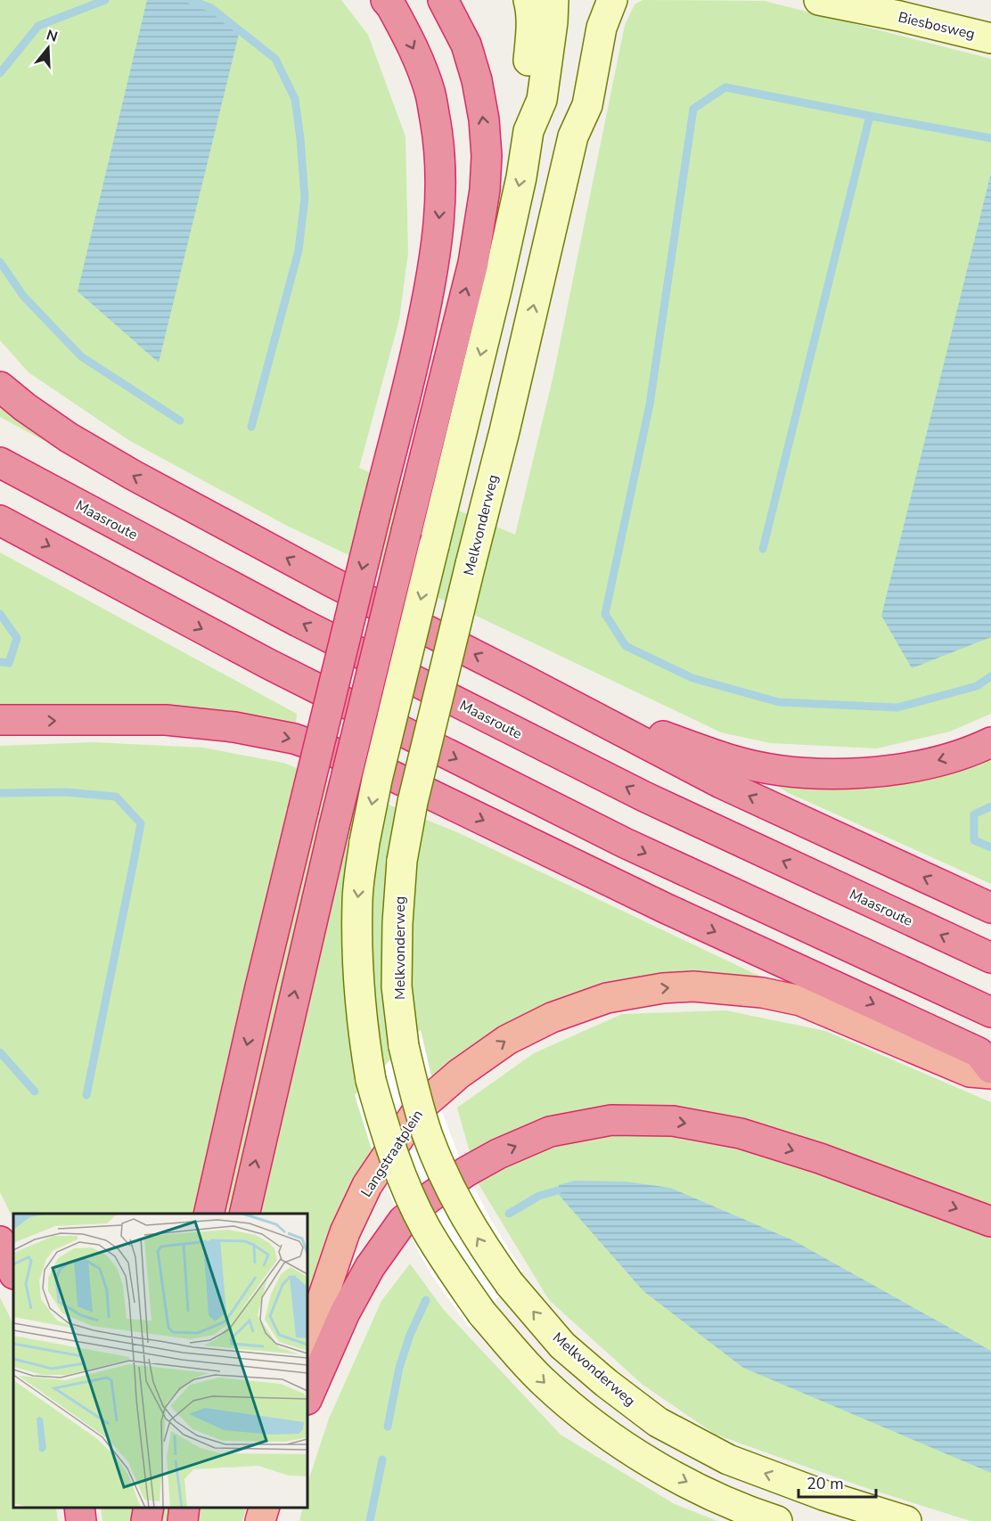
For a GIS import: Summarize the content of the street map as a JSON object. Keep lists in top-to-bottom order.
{
  "streets": {
    "highway": ["Maasroute", "Langstraatplein"],
    "main road": ["Biesbosweg", "Melkvonderweg"]
  },
  "one_way": ["Melkvonderweg", "Langstraatplein"],
  "scale_bar": "20 m",
  "north": "top"
}
